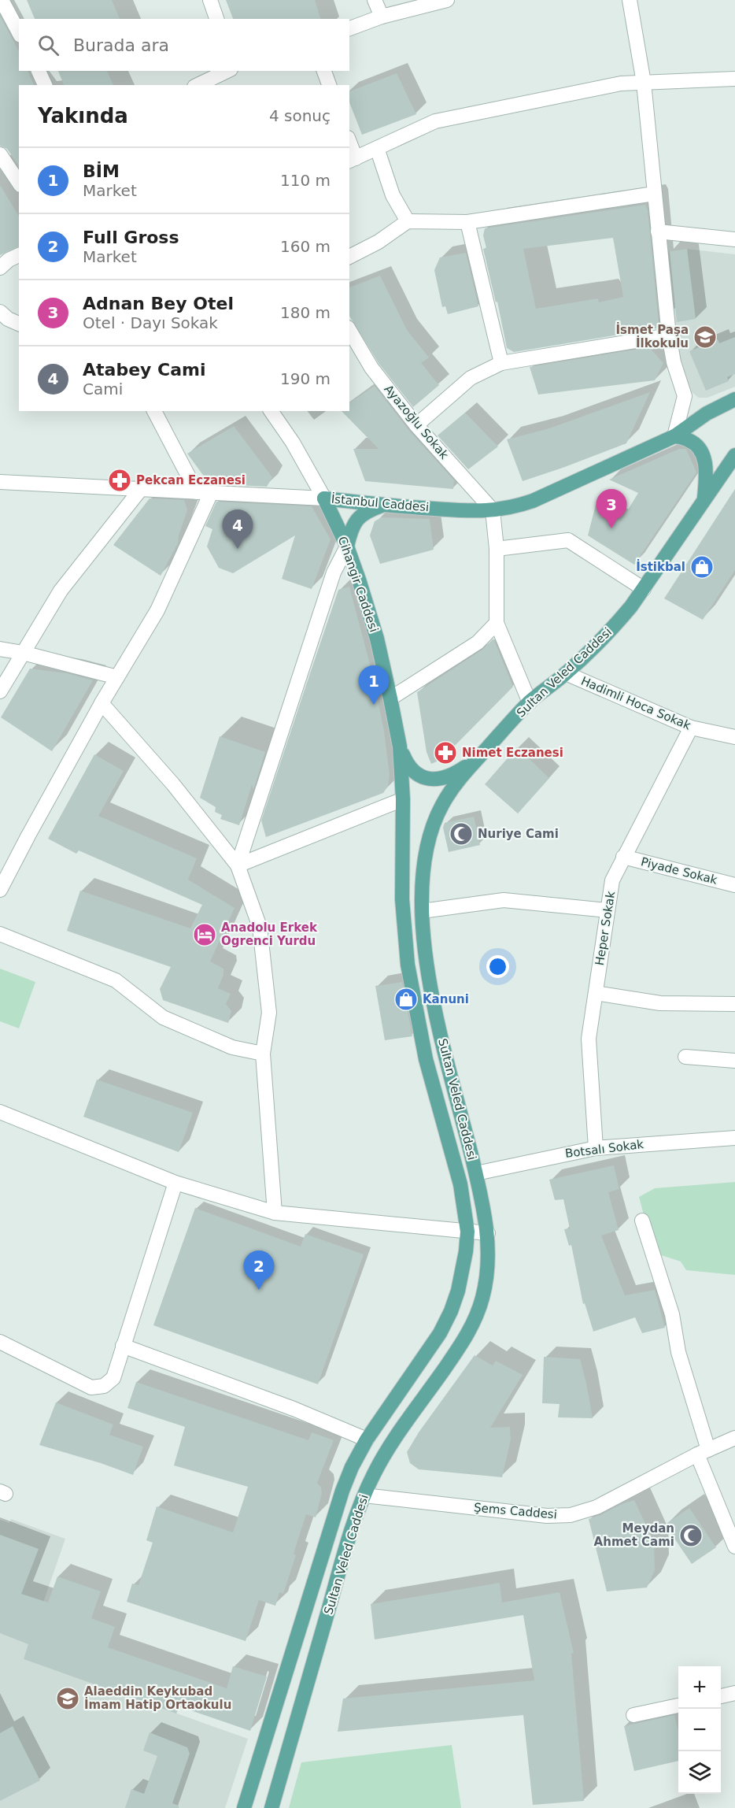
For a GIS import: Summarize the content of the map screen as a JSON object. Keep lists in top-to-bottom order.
{
  "streets": {
    "main road": ["İstanbul Caddesi", "Cihangir Caddesi", "Sultan Veled Caddesi"],
    "street": [
      "Ayazoğlu Sokak",
      "Hadimli Hoca Sokak",
      "Piyade Sokak",
      "Heper Sokak",
      "Botsalı Sokak",
      "Şems Caddesi"
    ]
  },
  "crossings": [
    ["Ayazoğlu Sokak", "İstanbul Caddesi"],
    ["İstanbul Caddesi", "Cihangir Caddesi"],
    ["Cihangir Caddesi", "Sultan Veled Caddesi"],
    ["Sultan Veled Caddesi", "Hadimli Hoca Sokak"],
    ["Sultan Veled Caddesi", "Botsalı Sokak"],
    ["Sultan Veled Caddesi", "Şems Caddesi"],
    ["Hadimli Hoca Sokak", "Heper Sokak"],
    ["Piyade Sokak", "Heper Sokak"],
    ["Heper Sokak", "Botsalı Sokak"]
  ],
  "places": {
    "school or university": ["İsmet Paşa İlkokulu", "Alaeddin Keykubad İmam Hatip Ortaokulu"],
    "pharmacy": ["Pekcan Eczanesi", "Nimet Eczanesi"],
    "shop": ["İstikbal", "Kanuni"],
    "mosque": ["Nuriye Cami", "Meydan Ahmet Cami"],
    "hotel": ["Anadolu Erkek Ogrenci Yurdu"]
  },
  "page": {
    "search": "Burada ara",
    "heading": ["Yakında", "4 sonuç"],
    "list": [
      {
        "mark": "1",
        "name": "BİM",
        "note": "Market",
        "value": "110 m"
      },
      {
        "mark": "2",
        "name": "Full Gross",
        "note": "Market",
        "value": "160 m"
      },
      {
        "mark": "3",
        "name": "Adnan Bey Otel",
        "note": "Otel · Dayı Sokak",
        "value": "180 m"
      },
      {
        "mark": "4",
        "name": "Atabey Cami",
        "note": "Cami",
        "value": "190 m"
      }
    ],
    "pins": [
      "3",
      "4",
      "1",
      "2"
    ],
    "map_buttons": ["+", "−"]
  }
}
